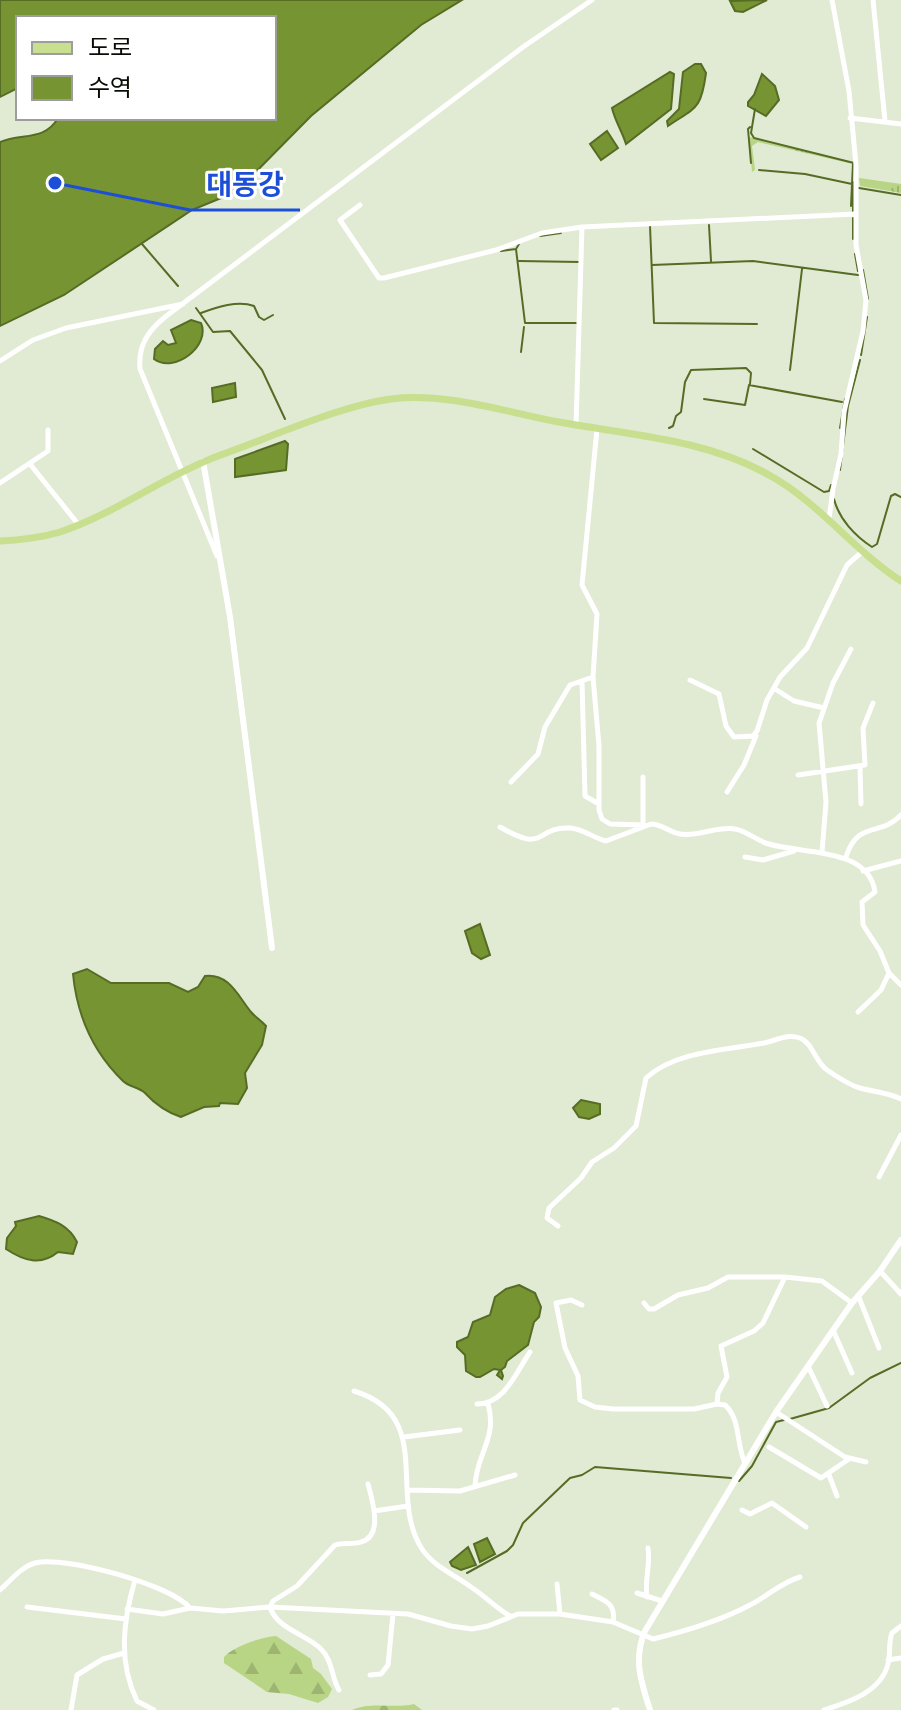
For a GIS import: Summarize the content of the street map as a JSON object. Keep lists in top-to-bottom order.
{
  "places": ["대동강"],
  "legend": ["도로", "수역"]
}
